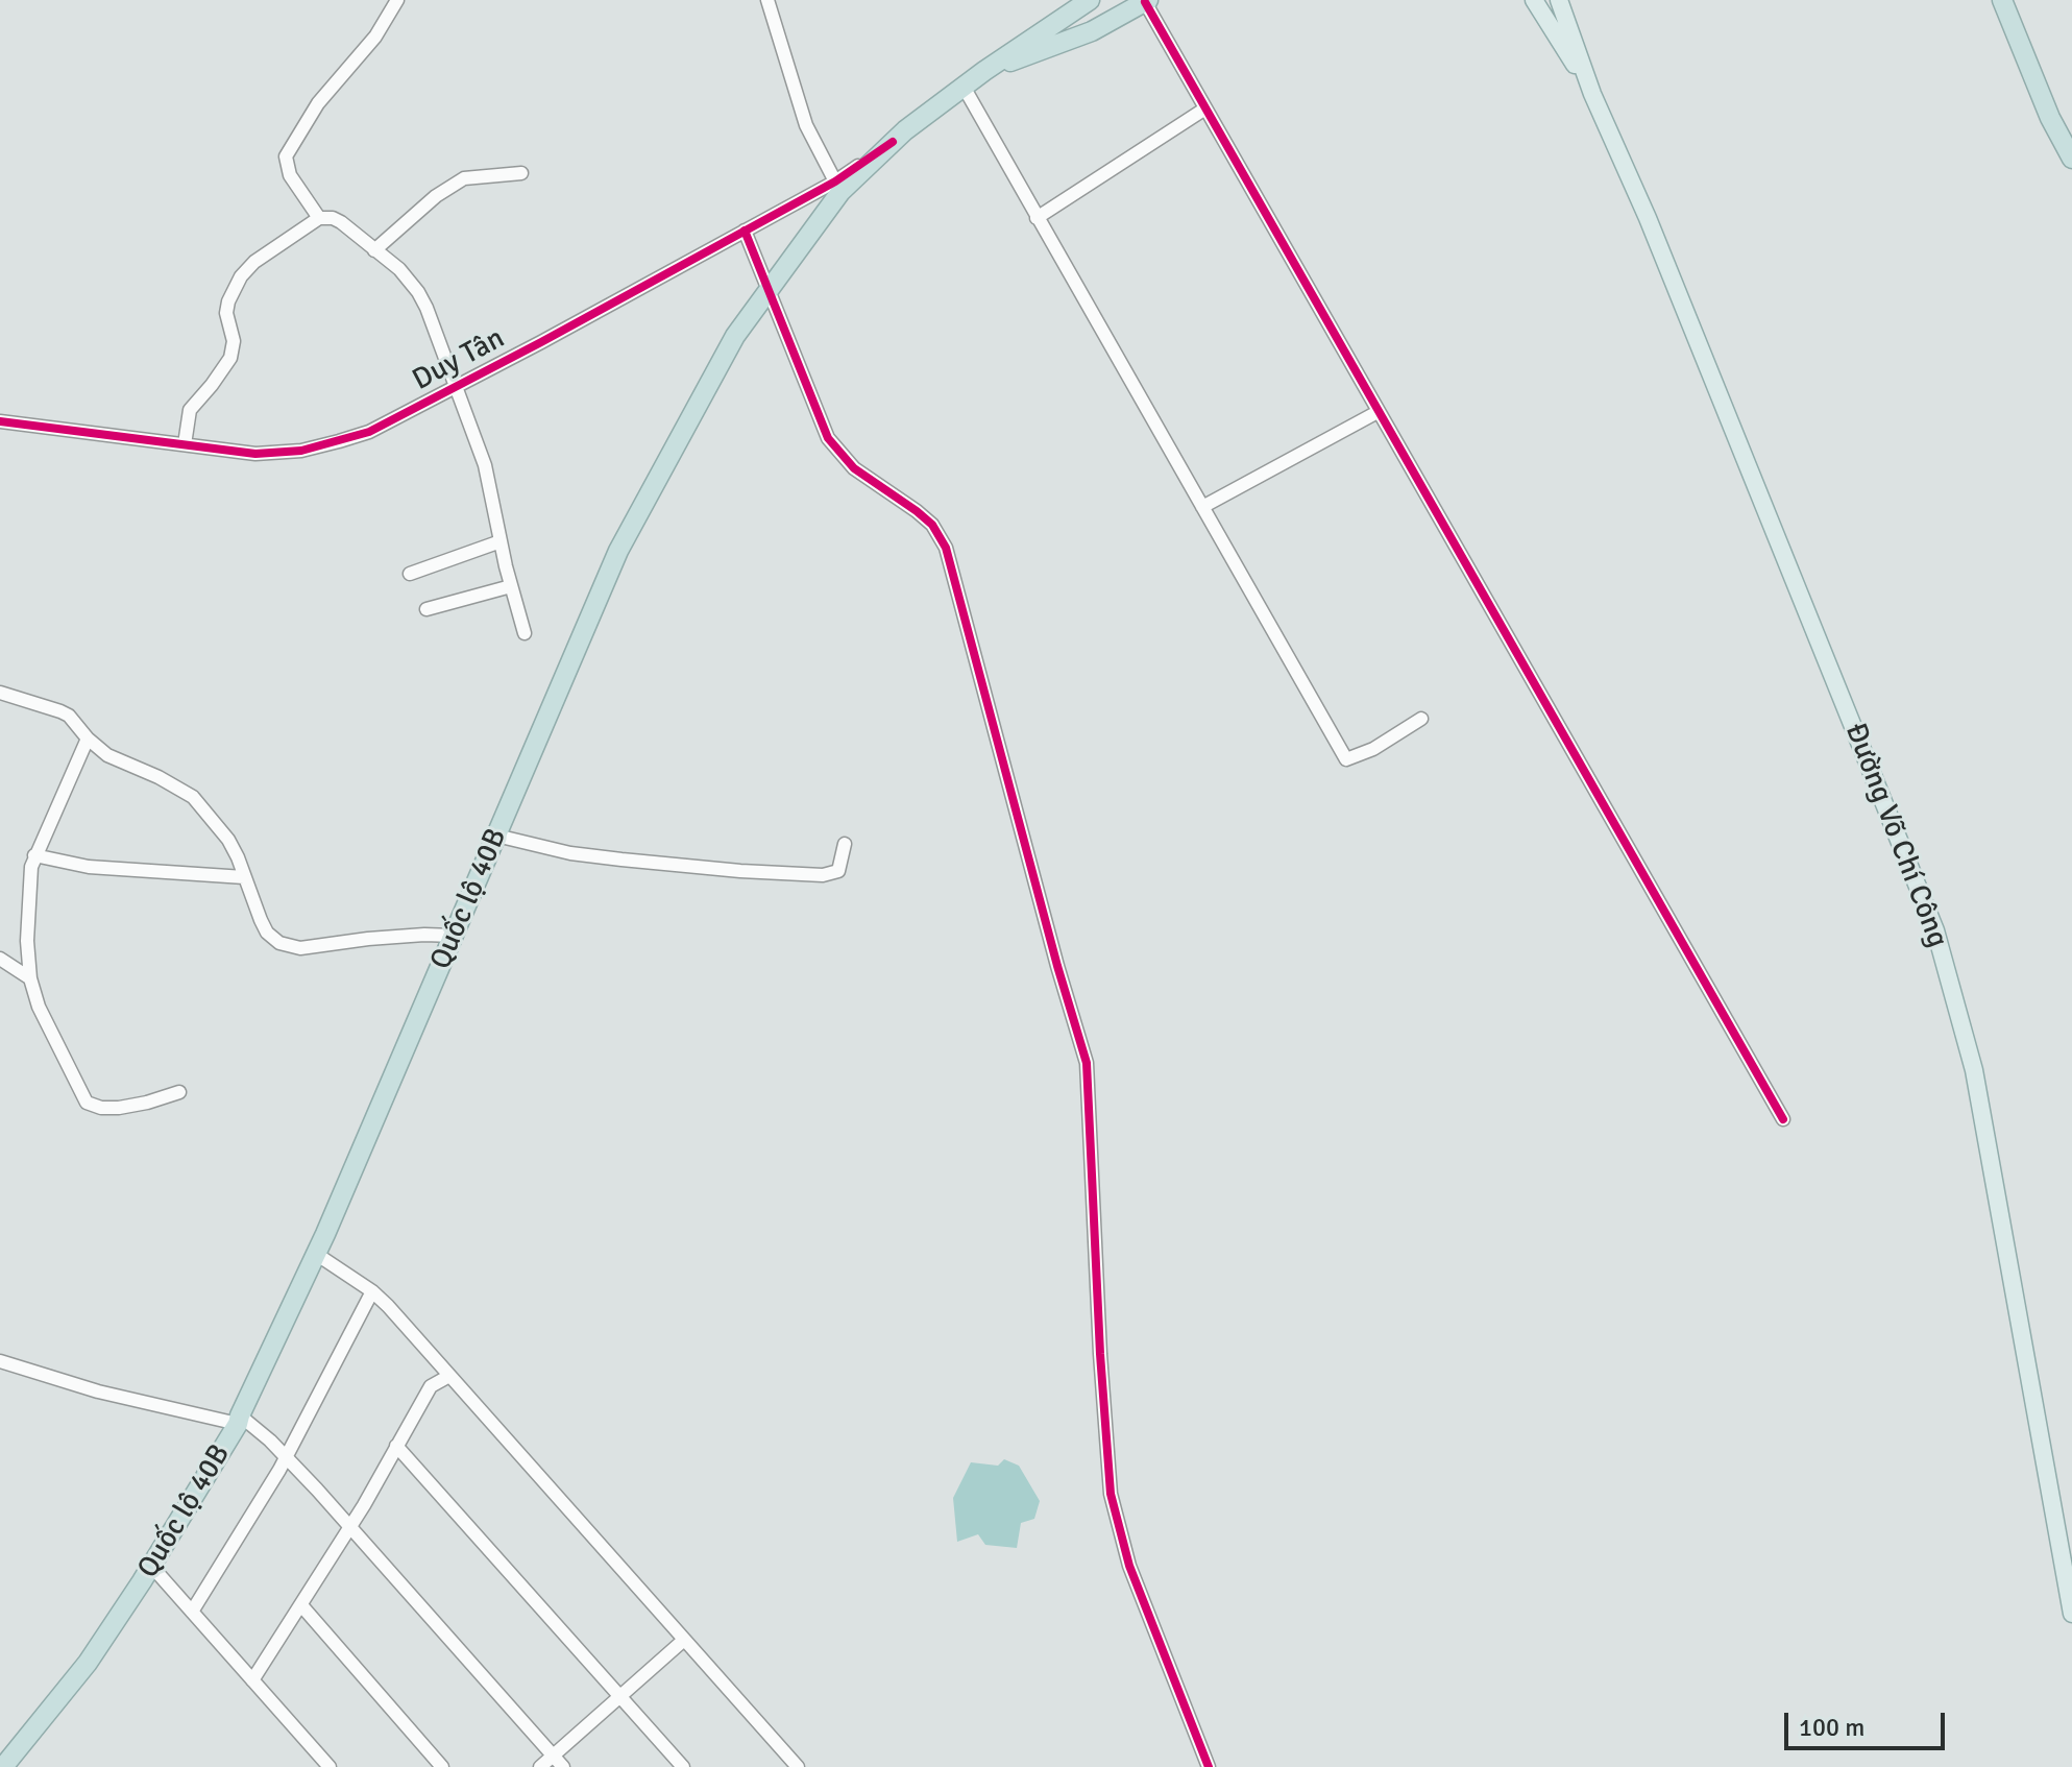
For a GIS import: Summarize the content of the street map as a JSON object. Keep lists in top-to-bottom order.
{
  "streets": {
    "highway": ["Quốc lộ 40B"],
    "main road": ["Đường Võ Chí Công"],
    "street": ["Duy Tân"]
  },
  "crossings": [
    ["Duy Tân", "Quốc lộ 40B"]
  ],
  "scale_bar": "100 m"
}
